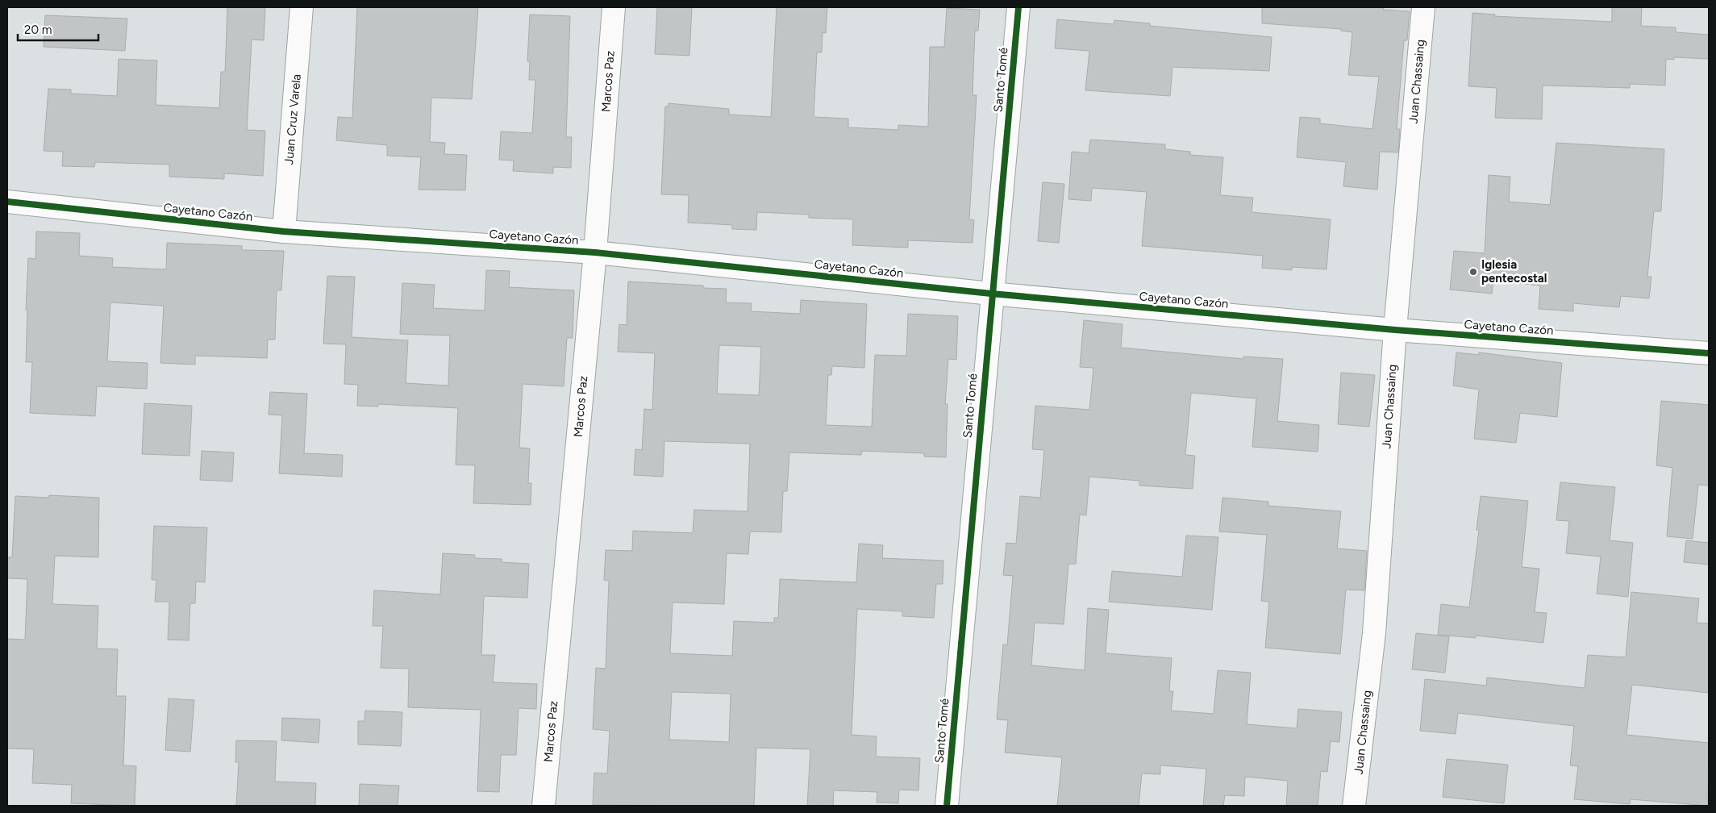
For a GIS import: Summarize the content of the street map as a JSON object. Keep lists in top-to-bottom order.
{
  "streets": {
    "street": [
      "Santo Tomé",
      "Marcos Paz",
      "Juan Chassaing",
      "Juan Cruz Varela",
      "Cayetano Cazón"
    ]
  },
  "crossings": [
    ["Santo Tomé", "Cayetano Cazón"],
    ["Marcos Paz", "Cayetano Cazón"],
    ["Juan Chassaing", "Cayetano Cazón"],
    ["Juan Cruz Varela", "Cayetano Cazón"]
  ],
  "places": ["Iglesia pentecostal"],
  "scale_bar": "20 m"
}
